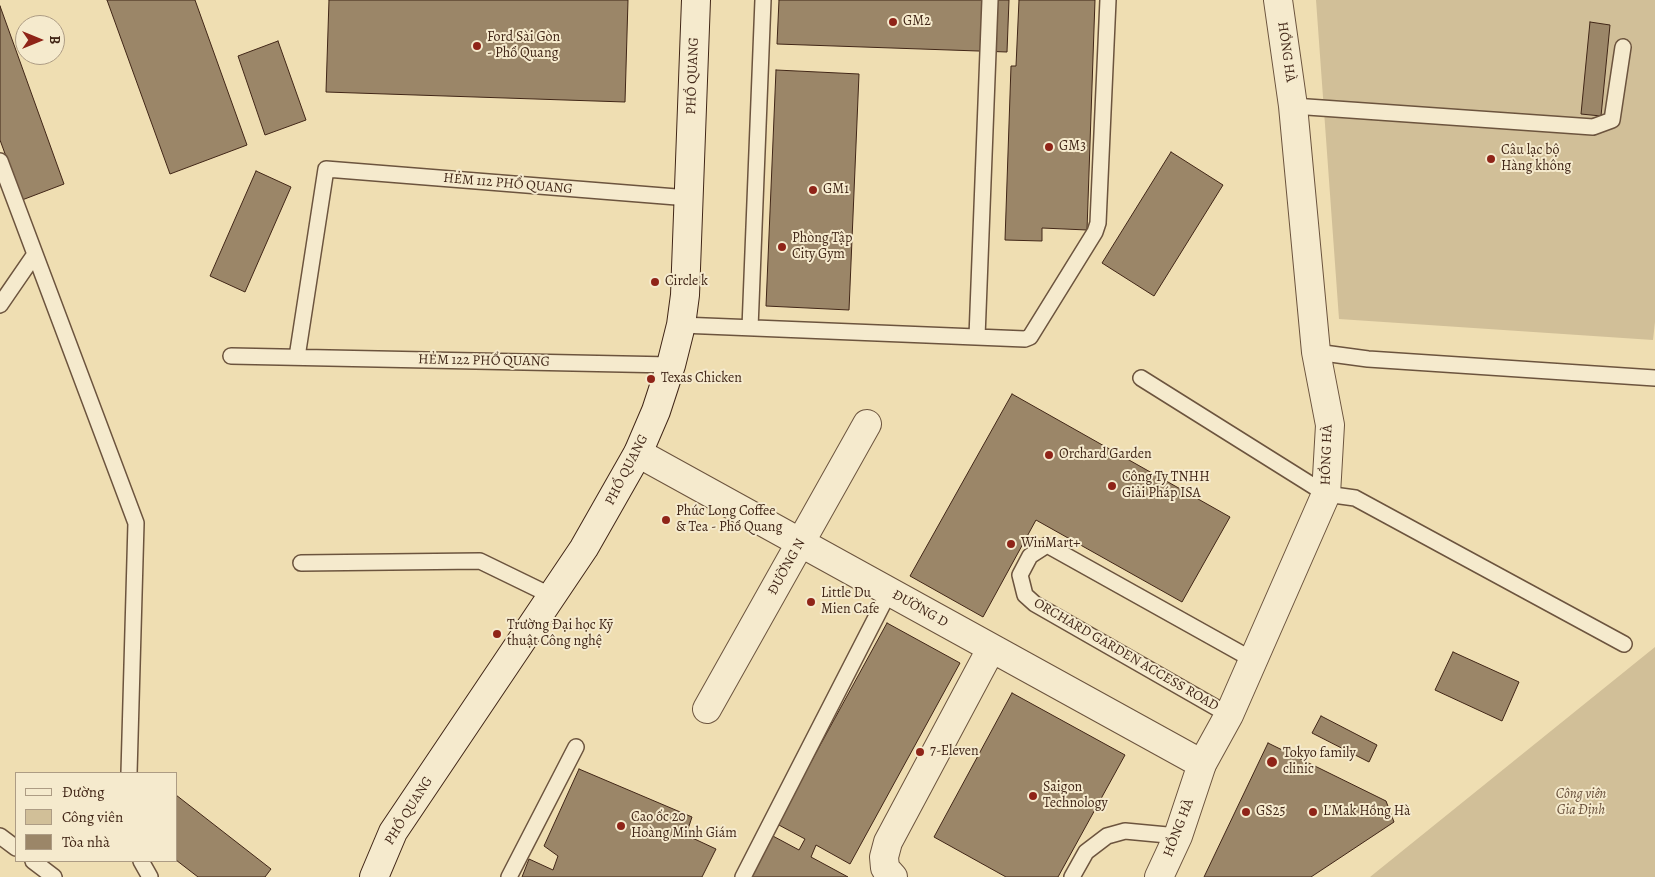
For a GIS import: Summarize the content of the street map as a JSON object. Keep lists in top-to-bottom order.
{
  "streets": {
    "street": [
      "HỒNG HÀ",
      "PHỔ QUANG",
      "ĐƯỜNG N",
      "ĐƯỜNG D"
    ],
    "lane": ["HẺM 112 PHỔ QUANG", "HẺM 122 PHỔ QUANG", "ORCHARD GARDEN ACCESS ROAD"]
  },
  "crossings": [
    ["HỒNG HÀ", "ĐƯỜNG D"],
    ["HỒNG HÀ", "ORCHARD GARDEN ACCESS ROAD"],
    ["PHỔ QUANG", "HẺM 112 PHỔ QUANG"],
    ["PHỔ QUANG", "HẺM 122 PHỔ QUANG"],
    ["PHỔ QUANG", "ĐƯỜNG D"],
    ["HẺM 112 PHỔ QUANG", "HẺM 122 PHỔ QUANG"],
    ["ĐƯỜNG N", "ĐƯỜNG D"]
  ],
  "parks": ["Công viên Gia Định"],
  "places": [
    "GM2",
    "Ford Sài Gòn - Phổ Quang",
    "GM3",
    "Câu lạc bộ Hàng không",
    "GM1",
    "Phòng Tập City Gym",
    "Circle k",
    "Texas Chicken",
    "Orchard Garden",
    "Công Ty TNHH Giải Pháp ISA",
    "Phúc Long Coffee & Tea - Phổ Quang",
    "WinMart+",
    "Little Du Mien Cafe",
    "Trường Đại học Kỹ thuật Công nghệ",
    "7-Eleven",
    "Tokyo family clinic",
    "Saigon Technology",
    "GS25",
    "L’Mak Hồng Hà",
    "Cao ốc 20 Hoàng Minh Giám"
  ],
  "legend": ["Đường", "Công viên", "Tòa nhà"],
  "north": "right"
}
